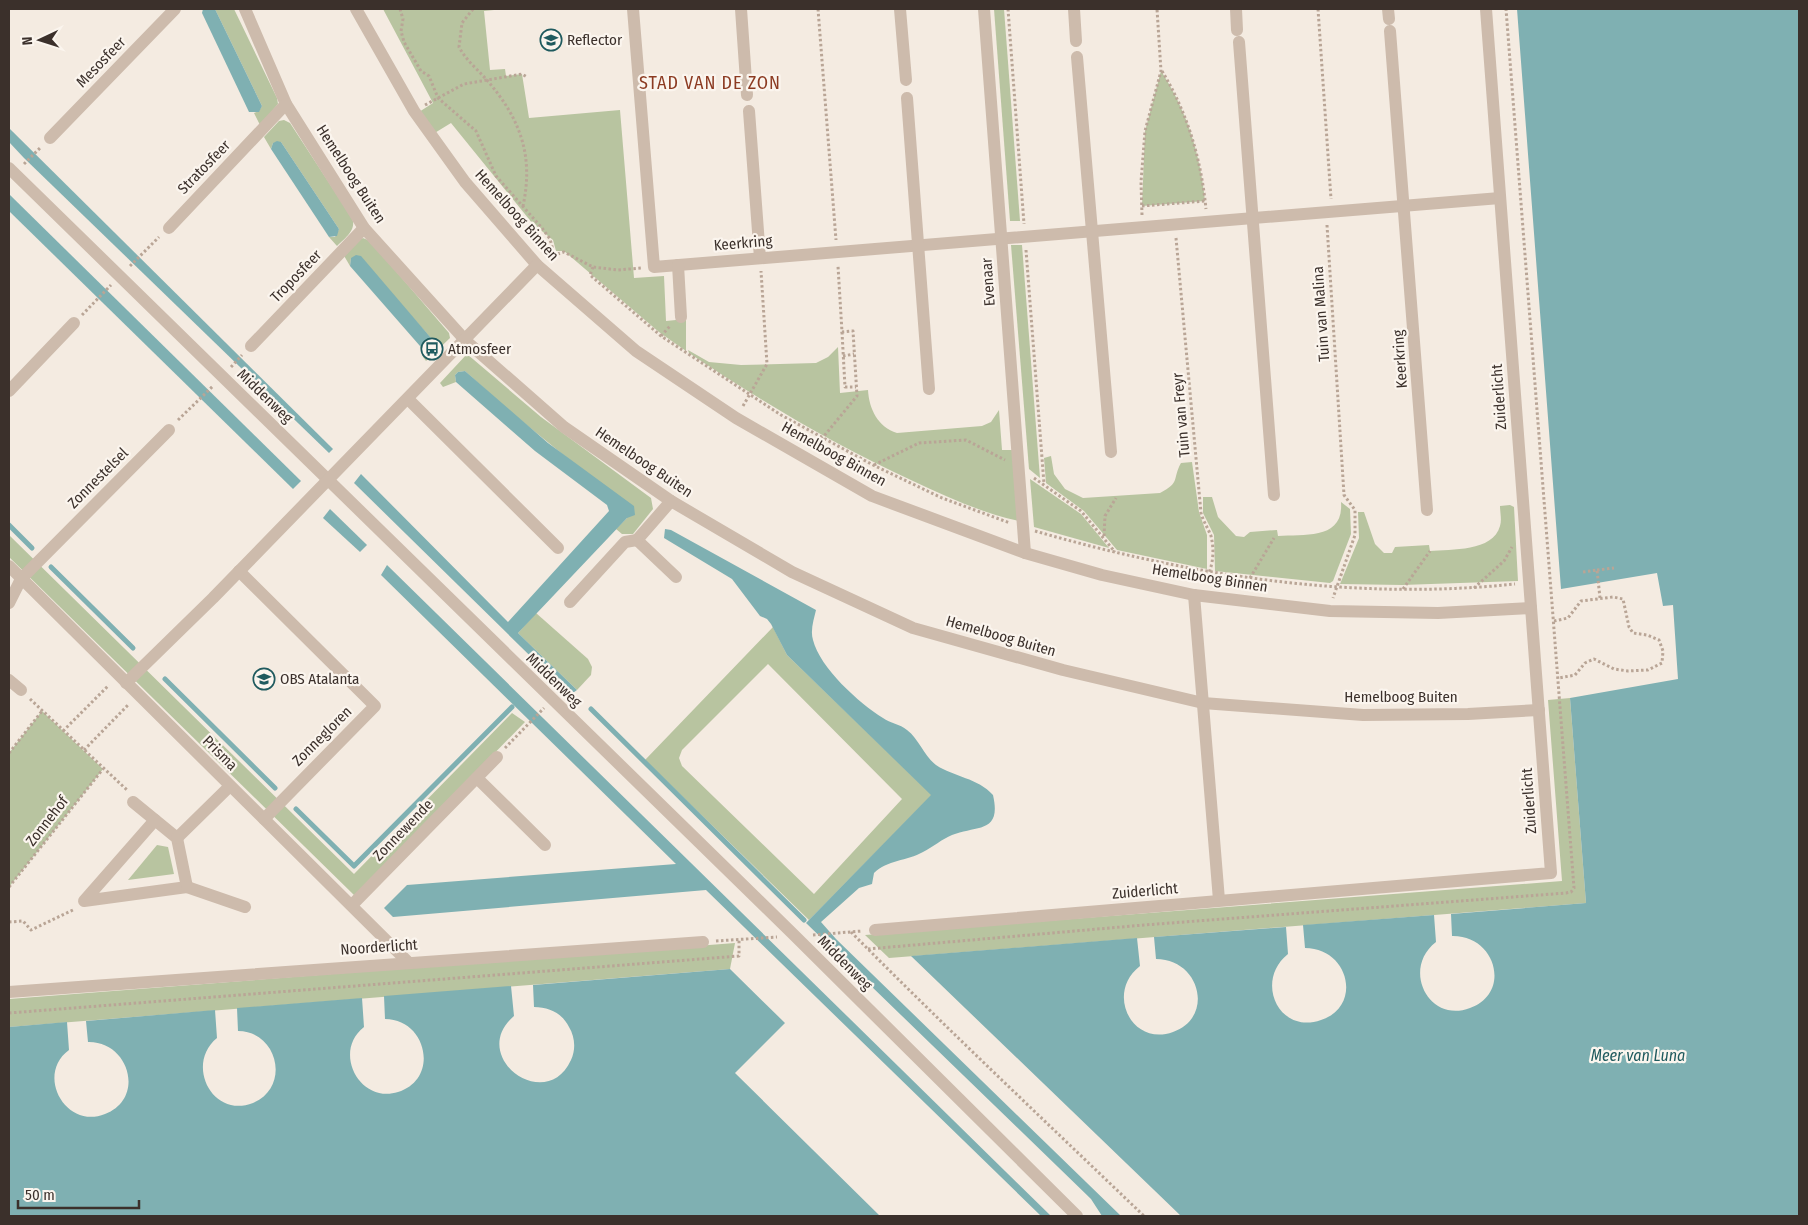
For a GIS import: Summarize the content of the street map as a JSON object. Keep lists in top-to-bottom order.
{
  "streets": {
    "street": [
      "Mesosfeer",
      "Stratosfeer",
      "Hemelboog Buiten",
      "Hemelboog Binnen",
      "Keerkring",
      "Troposfeer",
      "Evenaar",
      "Middenweg",
      "Zuiderlicht",
      "Zonnestelsel",
      "Zonnegloren",
      "Prisma",
      "Zonnewende",
      "Noorderlicht"
    ],
    "path": ["Tuin van Malina", "Tuin van Freyr", "Zonnehof"]
  },
  "crossings": [
    ["Stratosfeer", "Hemelboog Buiten"],
    ["Hemelboog Buiten", "Troposfeer"],
    ["Hemelboog Buiten", "Zuiderlicht"],
    ["Hemelboog Binnen", "Evenaar"],
    ["Hemelboog Binnen", "Tuin van Malina"],
    ["Hemelboog Binnen", "Zuiderlicht"],
    ["Hemelboog Binnen", "Tuin van Freyr"],
    ["Keerkring", "Evenaar"],
    ["Keerkring", "Tuin van Malina"],
    ["Keerkring", "Zuiderlicht"],
    ["Keerkring", "Tuin van Freyr"],
    ["Zonnestelsel", "Prisma"],
    ["Zonnegloren", "Prisma"],
    ["Prisma", "Zonnewende"],
    ["Prisma", "Noorderlicht"]
  ],
  "districts": ["STAD VAN DE ZON"],
  "water": ["Meer van Luna"],
  "places": {
    "school or university": ["Reflector", "OBS Atalanta"],
    "bus stop": ["Atmosfeer"]
  },
  "scale_bar": "50 m",
  "north": "left"
}
